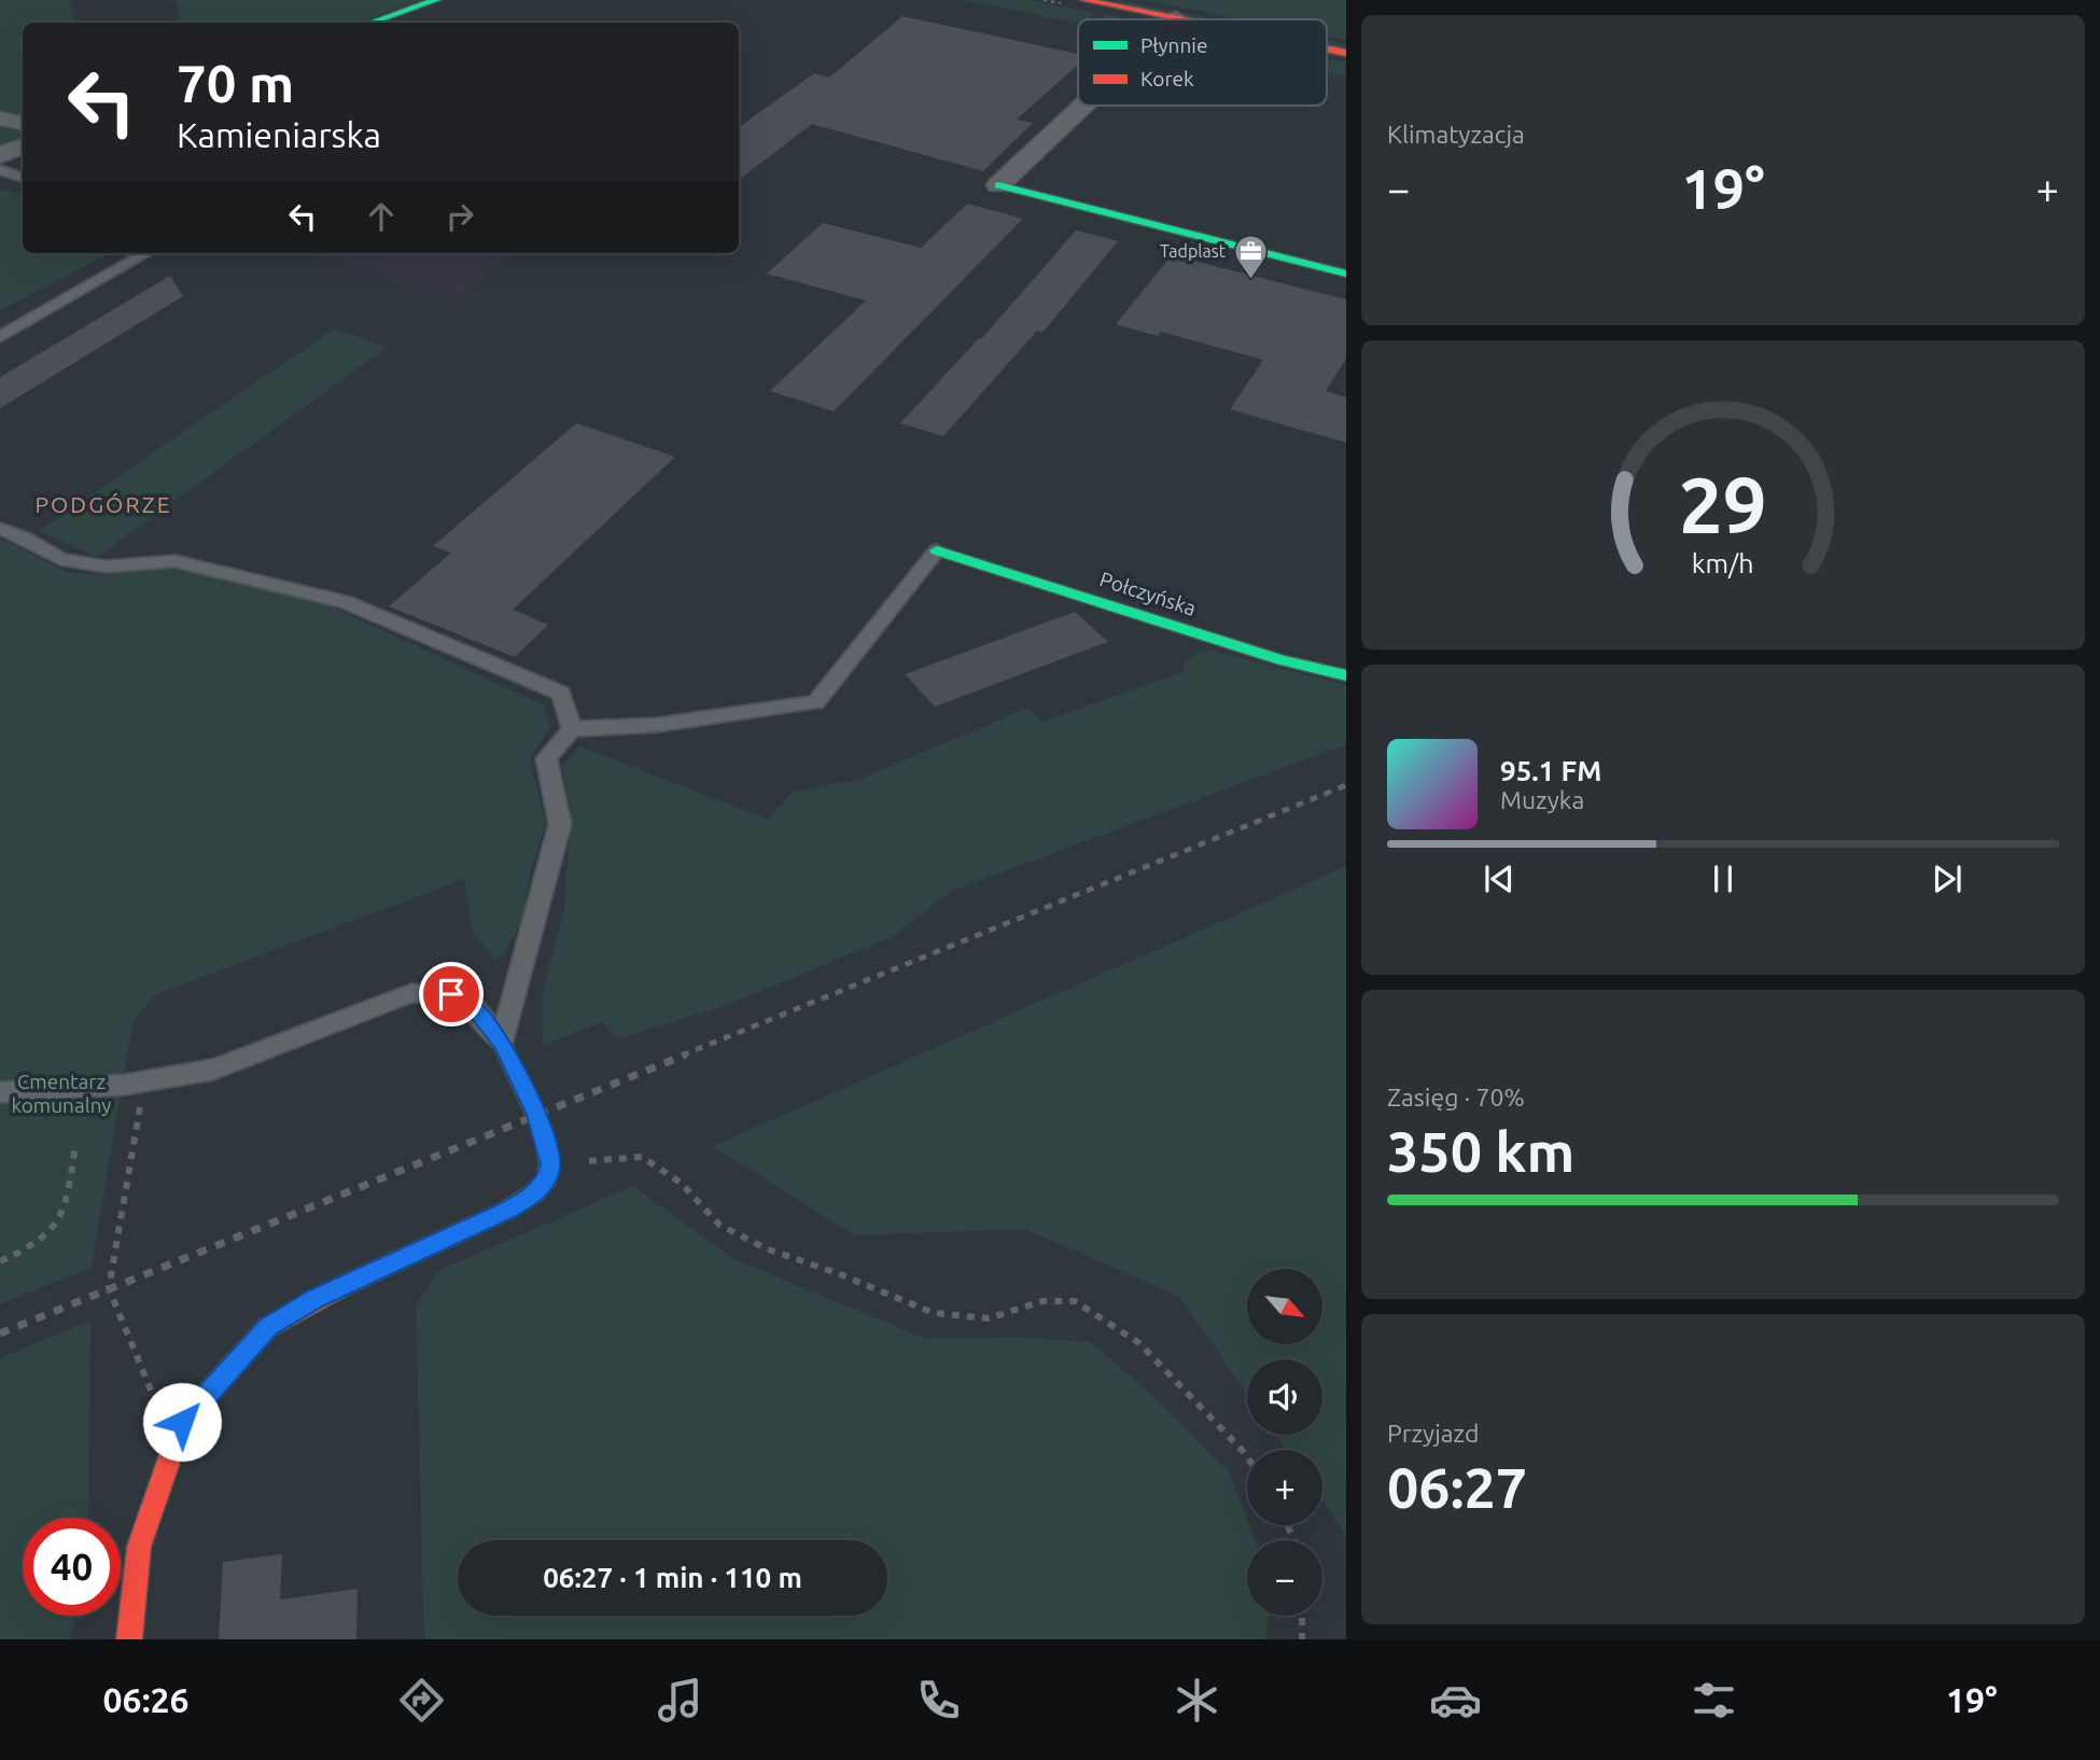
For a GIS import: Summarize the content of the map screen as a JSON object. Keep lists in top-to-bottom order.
{
  "streets": {
    "street": ["Połczyńska"]
  },
  "districts": ["PODGÓRZE"],
  "parks": ["Cmentarz komunalny"],
  "places": {
    "office": ["Tadplast"]
  },
  "legend": ["Płynnie", "Korek"],
  "north": "bottom right",
  "page": {
    "tile": [
      "Klimatyzacja",
      ["Zasięg · 70%", "350 km"],
      ["Przyjazd", "06:27"]
    ],
    "turn": ["70 m", "Kamieniarska"],
    "heat": ["−", "19°", "+"],
    "song": ["95.1 FM", "Muzyka"],
    "map_buttons": ["+", "−"],
    "limit": "40",
    "trip": "06:27 · 1 min · 110 m",
    "tabs": ["06:26", "19°"],
    "gauge": ["29", "km/h"]
  }
}
